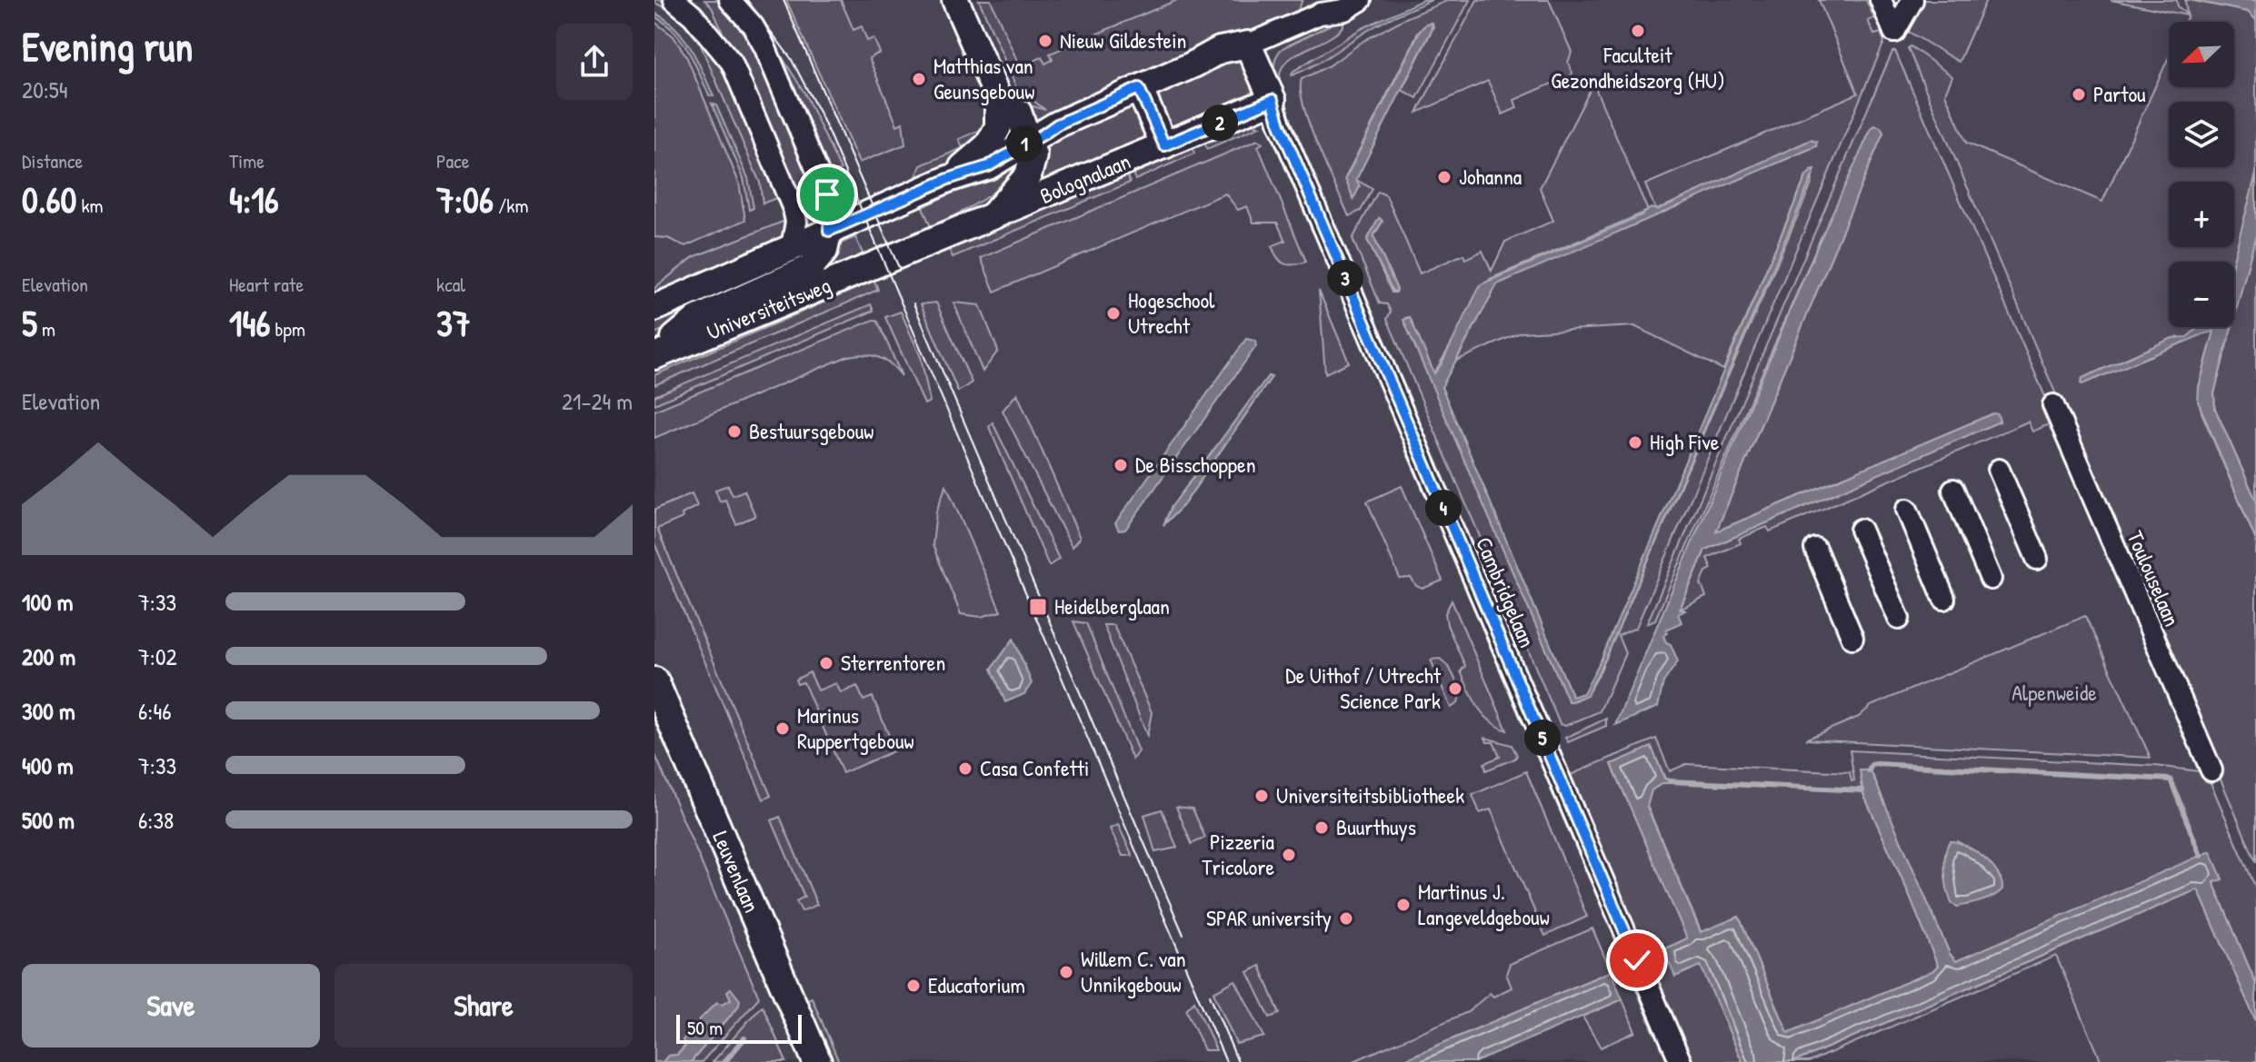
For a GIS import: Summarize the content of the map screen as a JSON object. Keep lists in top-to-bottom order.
{
  "streets": {
    "main road": ["Leuvenlaan"],
    "street": [
      "Bolognalaan",
      "Universiteitsweg",
      "Toulouselaan",
      "Cambridgelaan"
    ]
  },
  "crossings": [
    ["Bolognalaan", "Universiteitsweg"],
    ["Bolognalaan", "Cambridgelaan"]
  ],
  "parks": ["Alpenweide"],
  "places": {
    "other": [
      "Faculteit Gezondheidszorg (HU)",
      "Nieuw Gildestein",
      "Matthias van Geunsgebouw",
      "Partou",
      "Johanna",
      "Hogeschool Utrecht",
      "Bestuursgebouw",
      "High Five",
      "De Bisschoppen",
      "Sterrentoren",
      "De Uithof / Utrecht Science Park",
      "Marinus Ruppertgebouw",
      "Casa Confetti",
      "Universiteitsbibliotheek",
      "Buurthuys",
      "Pizzeria Tricolore",
      "Martinus J. Langeveldgebouw",
      "SPAR university",
      "Willem C. van Unnikgebouw",
      "Educatorium"
    ],
    "transit": ["Heidelberglaan"]
  },
  "scale_bar": "50 m",
  "north": "bottom left",
  "page": {
    "heading": ["Evening run", "20:54"],
    "map_buttons": ["+", "−"],
    "pins": [
      "2",
      "1",
      "3",
      "4",
      "5"
    ],
    "stats": [
      ["Distance", "0.60 km"],
      ["Time", "4:16"],
      ["Pace", "7:06 /km"],
      ["Elevation", "5 m"],
      ["Heart rate", "146 bpm"],
      ["kcal", "37"]
    ],
    "chart": ["Elevation", "21–24 m"],
    "list": [
      {
        "name": "100 m",
        "note": "7:33"
      },
      {
        "name": "200 m",
        "note": "7:02"
      },
      {
        "name": "300 m",
        "note": "6:46"
      },
      {
        "name": "400 m",
        "note": "7:33"
      },
      {
        "name": "500 m",
        "note": "6:38"
      }
    ],
    "buttons": ["Save", "Share"],
    "scale": "50 m"
  }
}
